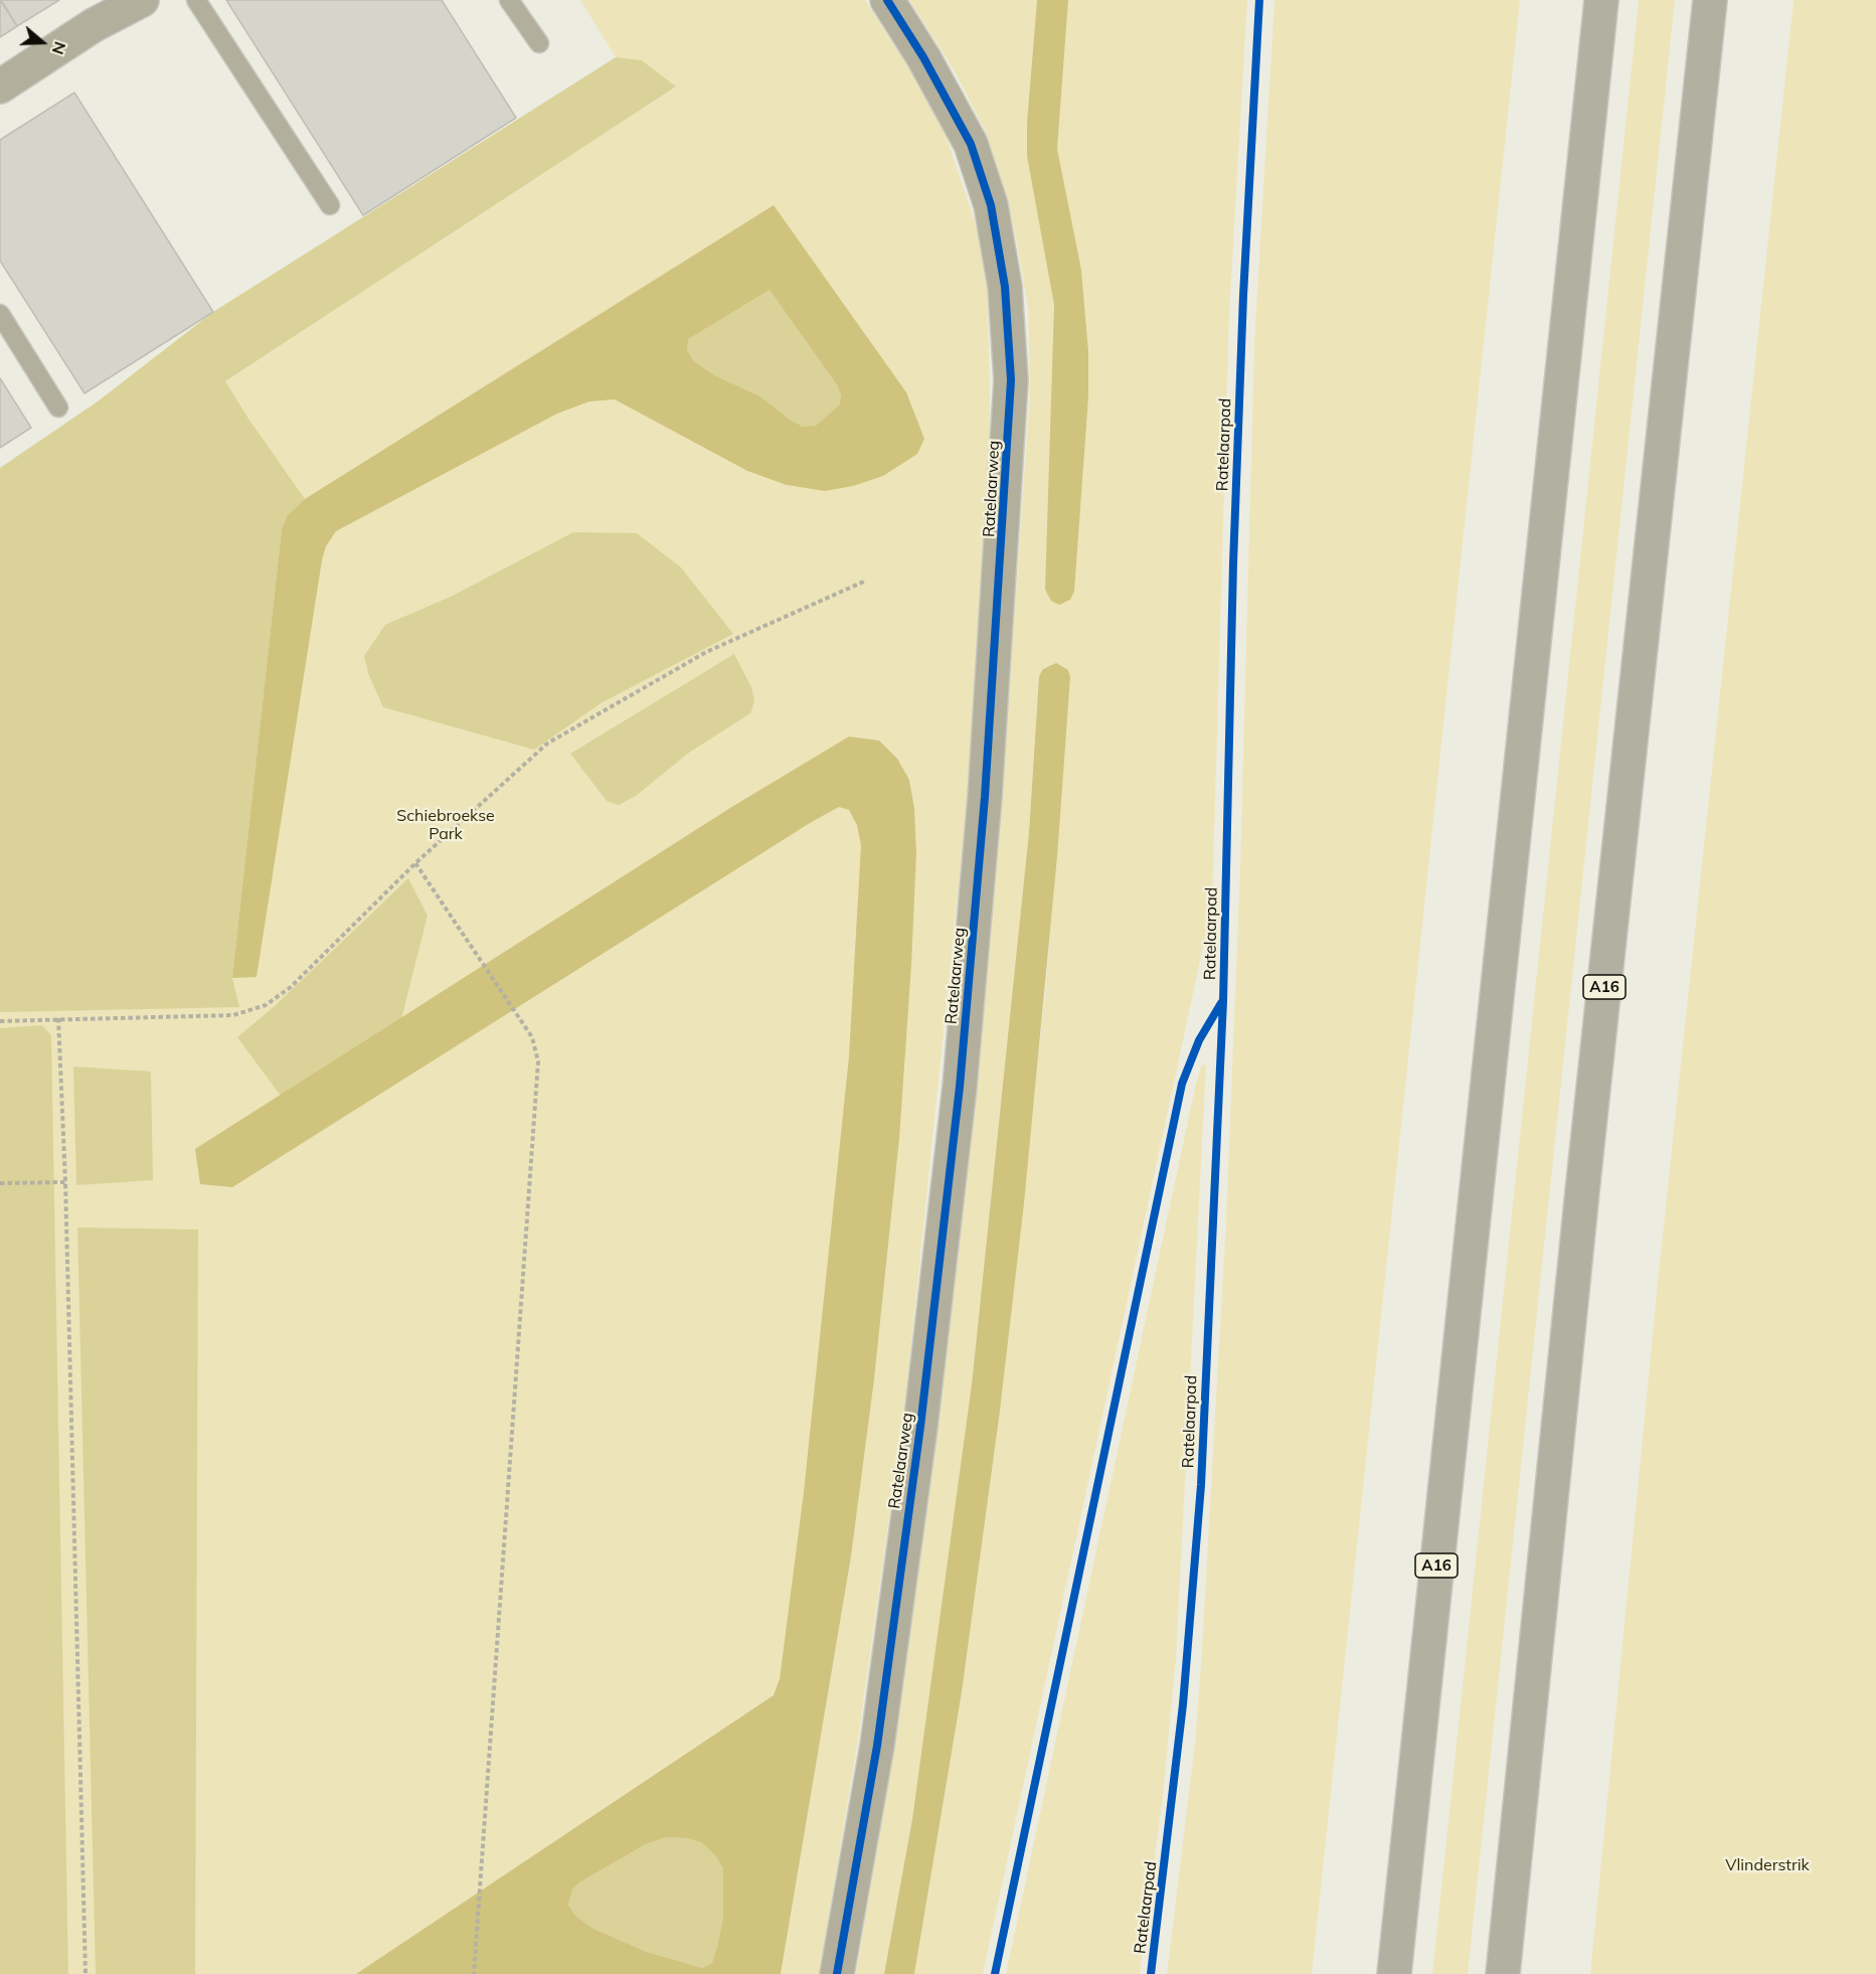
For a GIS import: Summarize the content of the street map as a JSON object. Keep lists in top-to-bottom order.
{
  "streets": {
    "highway": ["A16"],
    "street": ["Ratelaarweg"],
    "cycle path": ["Ratelaarpad"]
  },
  "parks": ["Schiebroekse Park", "Vlinderstrik"],
  "north": "right"
}
